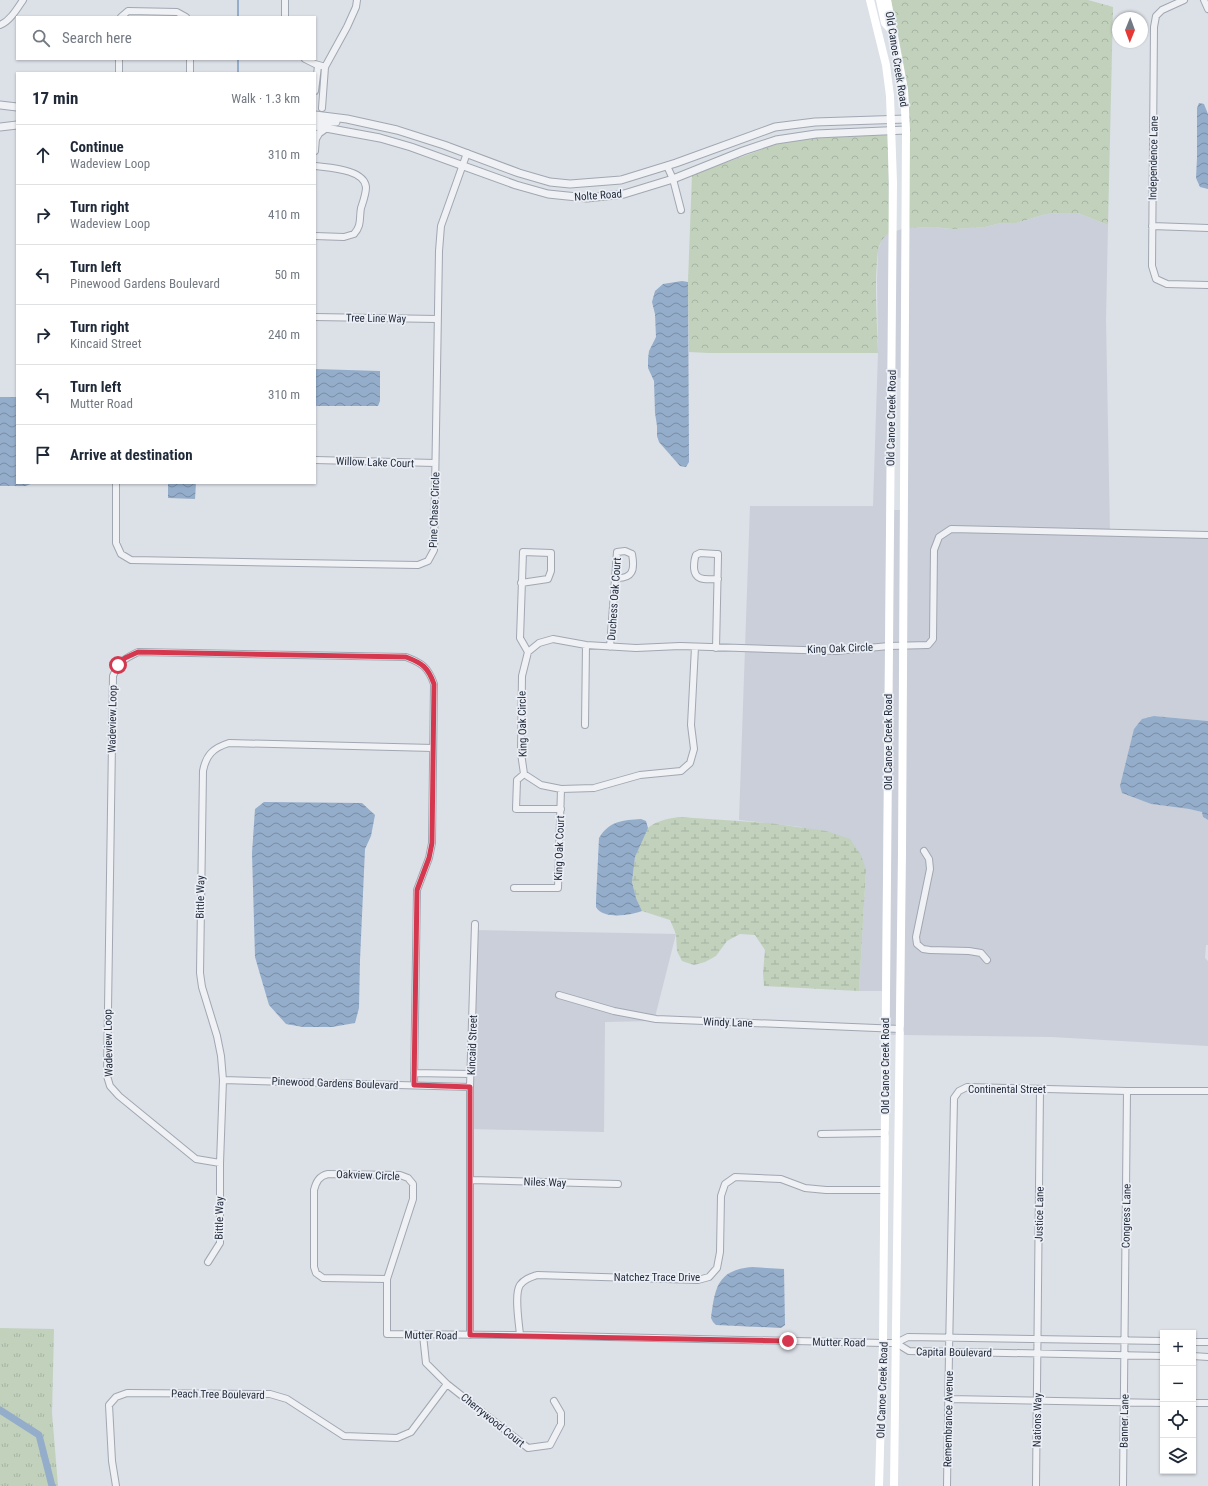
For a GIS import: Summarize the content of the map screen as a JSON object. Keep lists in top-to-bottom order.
{
  "streets": {
    "main road": ["Old Canoe Creek Road"],
    "street": [
      "Independence Lane",
      "Nolte Road",
      "Tree Line Way",
      "Willow Lake Court",
      "Pine Chase Circle",
      "Duchess Oak Court",
      "King Oak Circle",
      "Wadeview Loop",
      "King Oak Court",
      "Bittle Way",
      "Windy Lane",
      "Kincaid Street",
      "Pinewood Gardens Boulevard",
      "Continental Street",
      "Oakview Circle",
      "Niles Way",
      "Justice Lane",
      "Congress Lane",
      "Natchez Trace Drive",
      "Mutter Road",
      "Capital Boulevard",
      "Peach Tree Boulevard",
      "Remembrance Avenue",
      "Cherrywood Court",
      "Nations Way",
      "Banner Lane"
    ]
  },
  "crossings": [
    ["Old Canoe Creek Road", "Nolte Road"],
    ["Old Canoe Creek Road", "King Oak Circle"],
    ["Old Canoe Creek Road", "Windy Lane"],
    ["Old Canoe Creek Road", "Natchez Trace Drive"],
    ["Old Canoe Creek Road", "Mutter Road"],
    ["Old Canoe Creek Road", "Capital Boulevard"],
    ["Nolte Road", "Pine Chase Circle"],
    ["Tree Line Way", "Pine Chase Circle"],
    ["Willow Lake Court", "Pine Chase Circle"],
    ["Duchess Oak Court", "King Oak Circle"],
    ["Wadeview Loop", "Bittle Way"],
    ["Wadeview Loop", "Pinewood Gardens Boulevard"],
    ["Bittle Way", "Pinewood Gardens Boulevard"],
    ["Kincaid Street", "Pinewood Gardens Boulevard"],
    ["Kincaid Street", "Niles Way"],
    ["Kincaid Street", "Mutter Road"],
    ["Continental Street", "Justice Lane"],
    ["Continental Street", "Congress Lane"],
    ["Continental Street", "Capital Boulevard"],
    ["Continental Street", "Remembrance Avenue"],
    ["Oakview Circle", "Mutter Road"],
    ["Justice Lane", "Capital Boulevard"],
    ["Justice Lane", "Nations Way"],
    ["Congress Lane", "Capital Boulevard"],
    ["Congress Lane", "Banner Lane"],
    ["Natchez Trace Drive", "Mutter Road"],
    ["Mutter Road", "Capital Boulevard"],
    ["Mutter Road", "Cherrywood Court"],
    ["Capital Boulevard", "Remembrance Avenue"],
    ["Capital Boulevard", "Nations Way"],
    ["Capital Boulevard", "Banner Lane"],
    ["Peach Tree Boulevard", "Cherrywood Court"]
  ],
  "north": "bottom",
  "page": {
    "search": "Search here",
    "heading": ["17 min", "Walk · 1.3 km"],
    "list": [
      ["Continue", "Wadeview Loop", "310 m"],
      ["Turn right", "Wadeview Loop", "410 m"],
      ["Turn left", "Pinewood Gardens Boulevard", "50 m"],
      ["Turn right", "Kincaid Street", "240 m"],
      ["Turn left", "Mutter Road", "310 m"],
      "Arrive at destination"
    ],
    "map_buttons": ["+", "−"]
  }
}
